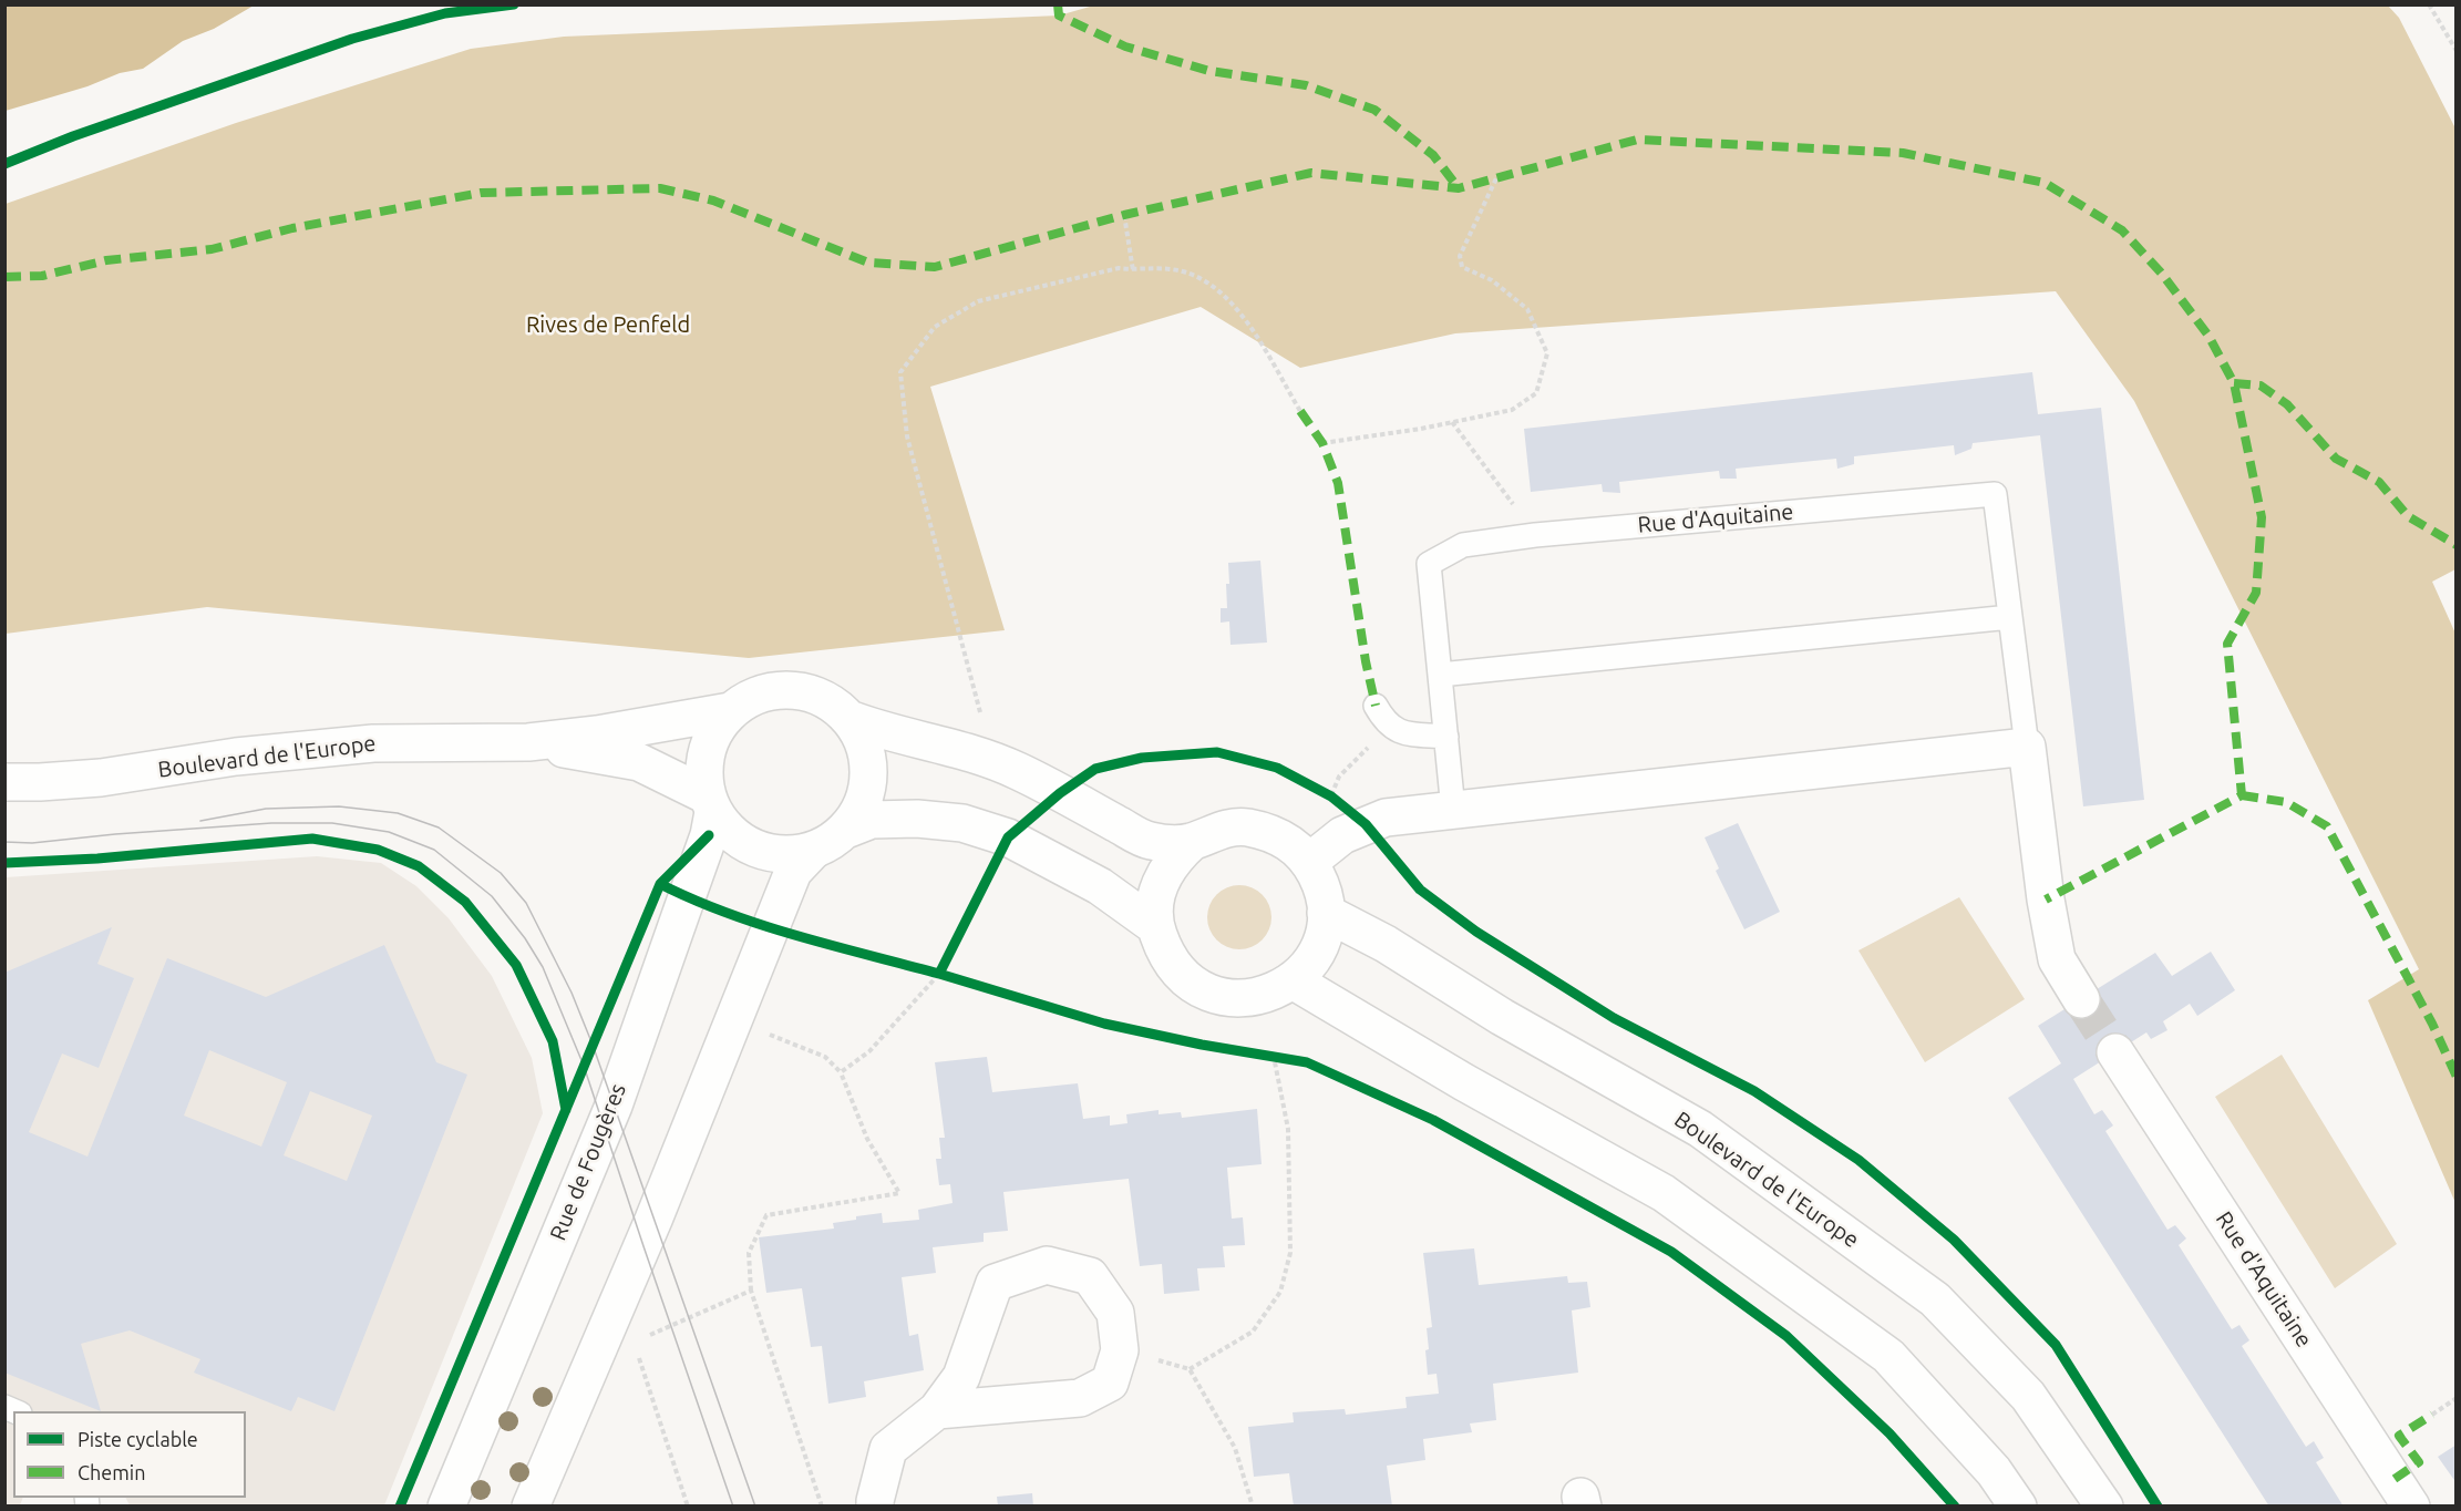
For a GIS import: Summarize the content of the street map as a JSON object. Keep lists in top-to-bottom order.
{
  "streets": {
    "main road": ["Rue d'Aquitaine", "Boulevard de l'Europe", "Rue de Fougères"]
  },
  "crossings": [
    ["Boulevard de l'Europe", "Rue de Fougères"]
  ],
  "parks": ["Rives de Penfeld"],
  "legend": ["Piste cyclable", "Chemin"]
}
